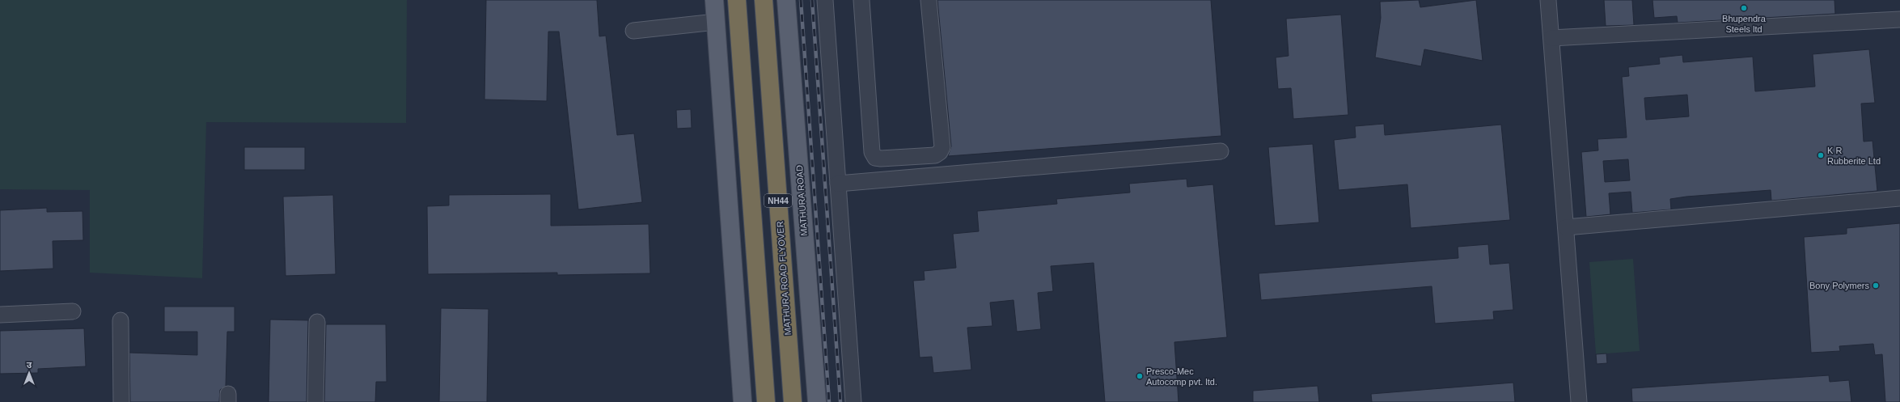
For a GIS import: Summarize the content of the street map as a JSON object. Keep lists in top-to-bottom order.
{
  "streets": {
    "highway": ["NH44", "MATHURA ROAD FLYOVER"],
    "main road": ["MATHURA ROAD"]
  },
  "places": [
    "Bhupendra Steels ltd",
    "K R Rubberite Ltd",
    "Bony Polymers",
    "Presco-Mec Autocomp pvt. ltd."
  ],
  "north": "top"
}
